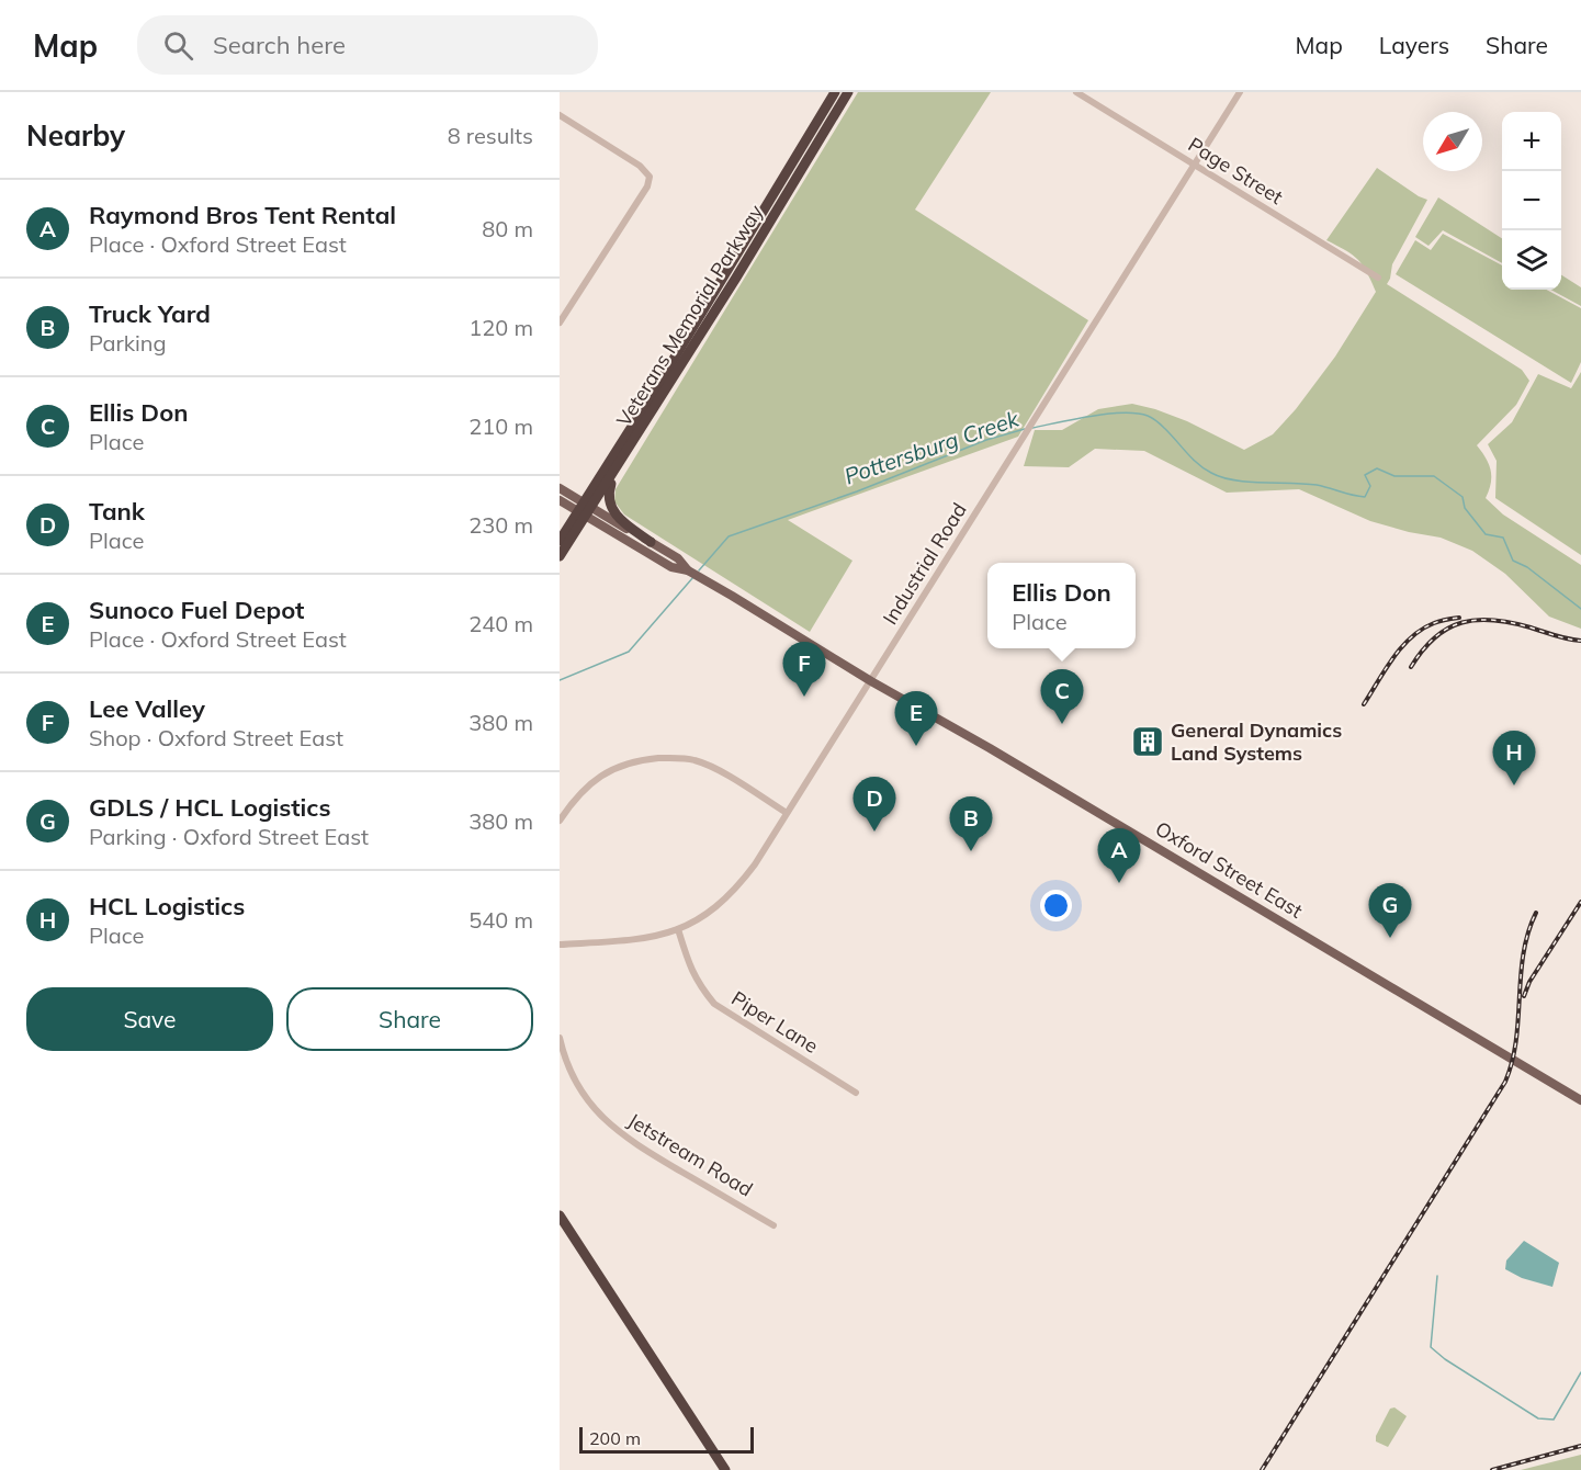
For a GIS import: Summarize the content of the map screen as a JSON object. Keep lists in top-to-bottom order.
{
  "streets": {
    "highway": ["Veterans Memorial Parkway"],
    "main road": ["Oxford Street East"],
    "street": [
      "Page Street",
      "Industrial Road",
      "Piper Lane",
      "Jetstream Road"
    ]
  },
  "crossings": [
    ["Page Street", "Industrial Road"],
    ["Veterans Memorial Parkway", "Oxford Street East"],
    ["Industrial Road", "Oxford Street East"],
    ["Industrial Road", "Piper Lane"]
  ],
  "water": ["Pottersburg Creek"],
  "places": {
    "building": ["General Dynamics Land Systems"]
  },
  "scale_bar": "200 m",
  "north": "bottom left",
  "page": {
    "header": "Map",
    "search": "Search here",
    "nav": ["Map", "Layers", "Share"],
    "heading": ["Nearby", "8 results"],
    "map_buttons": ["+", "−"],
    "list": [
      {
        "mark": "A",
        "name": "Raymond Bros Tent Rental",
        "note": "Place · Oxford Street East",
        "value": "80 m"
      },
      {
        "mark": "B",
        "name": "Truck Yard",
        "note": "Parking",
        "value": "120 m"
      },
      {
        "mark": "C",
        "name": "Ellis Don",
        "note": "Place",
        "value": "210 m"
      },
      {
        "mark": "D",
        "name": "Tank",
        "note": "Place",
        "value": "230 m"
      },
      {
        "mark": "E",
        "name": "Sunoco Fuel Depot",
        "note": "Place · Oxford Street East",
        "value": "240 m"
      },
      {
        "mark": "F",
        "name": "Lee Valley",
        "note": "Shop · Oxford Street East",
        "value": "380 m"
      },
      {
        "mark": "G",
        "name": "GDLS / HCL Logistics",
        "note": "Parking · Oxford Street East",
        "value": "380 m"
      },
      {
        "mark": "H",
        "name": "HCL Logistics",
        "note": "Place",
        "value": "540 m"
      }
    ],
    "popup": ["Ellis Don", "Place"],
    "pins": [
      "F",
      "C",
      "E",
      "H",
      "D",
      "B",
      "A",
      "G"
    ],
    "buttons": ["Save", "Share"],
    "scale": "200 m"
  }
}
